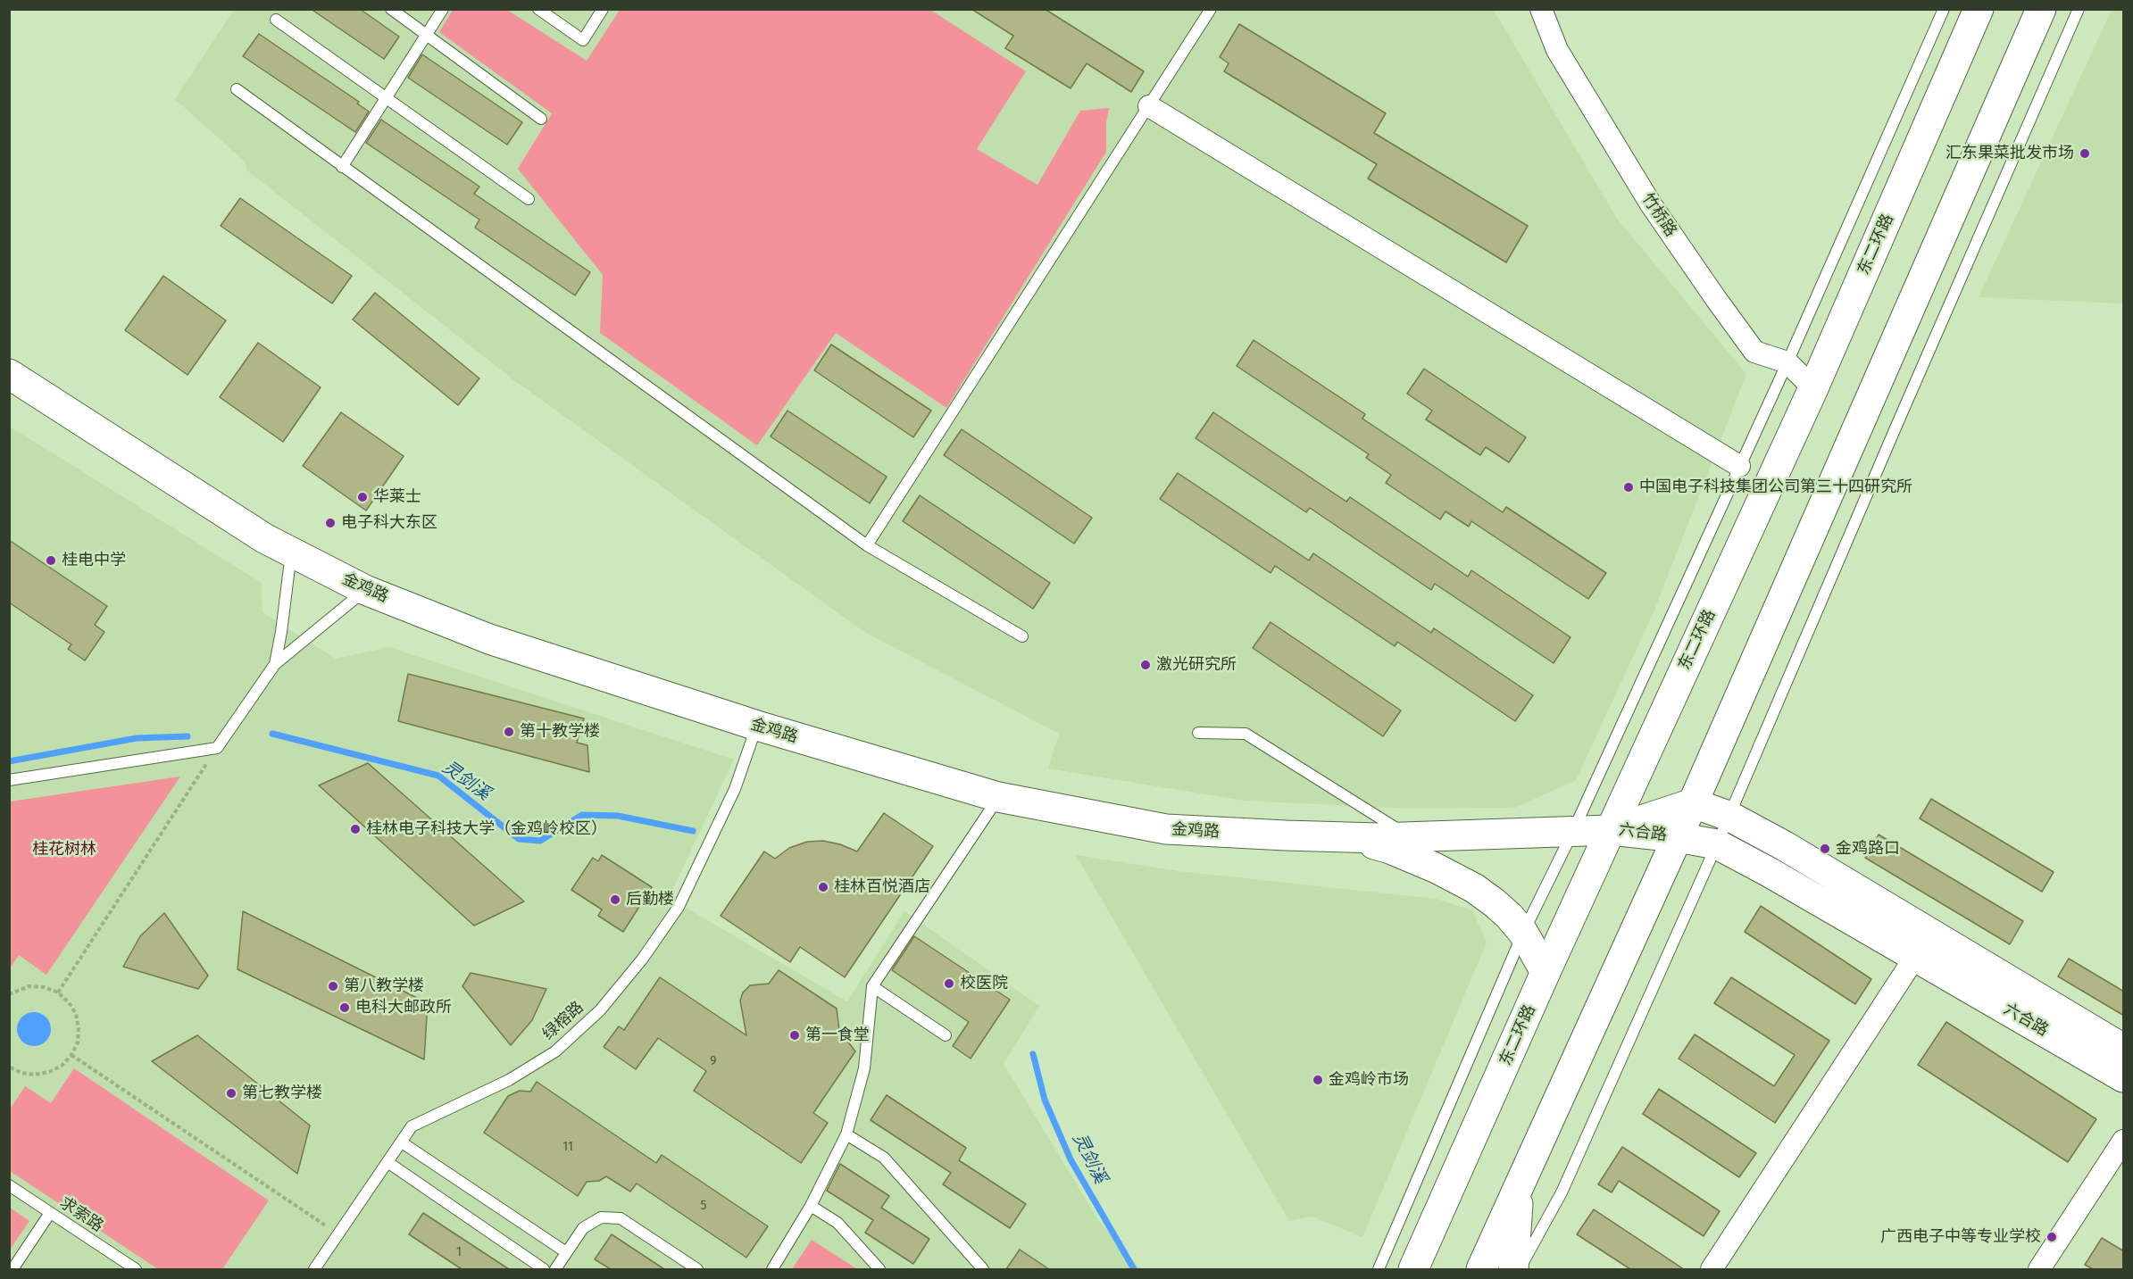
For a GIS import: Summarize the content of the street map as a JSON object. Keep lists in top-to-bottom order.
{
  "streets": {
    "main road": ["东二环路", "金鸡路", "六合路"],
    "street": ["竹桥路"],
    "lane": ["绿榕路", "求索路"]
  },
  "crossings": [
    ["竹桥路", "东二环路"],
    ["东二环路", "金鸡路"],
    ["东二环路", "六合路"],
    ["金鸡路", "六合路"],
    ["金鸡路", "绿榕路"]
  ],
  "water": ["灵剑溪"],
  "parks": ["桂花树林"],
  "places": [
    "汇东果菜批发市场",
    "中国电子科技集团公司第三十四研究所",
    "华莱士",
    "电子科大东区",
    "桂电中学",
    "激光研究所",
    "第十教学楼",
    "桂林电子科技大学（金鸡岭校区）",
    "金鸡路口",
    "桂林百悦酒店",
    "后勤楼",
    "校医院",
    "第八教学楼",
    "电科大邮政所",
    "第一食堂",
    "金鸡岭市场",
    "第七教学楼",
    "广西电子中等专业学校"
  ],
  "house_numbers": [
    "9",
    "11",
    "5",
    "1"
  ]
}
